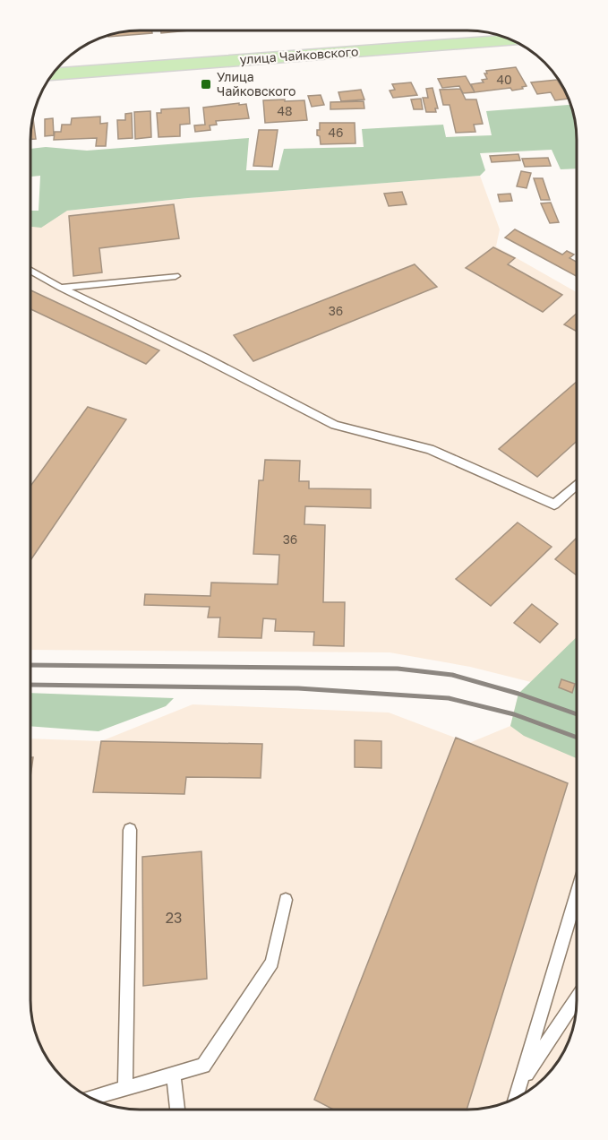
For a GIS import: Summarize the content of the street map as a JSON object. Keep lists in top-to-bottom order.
{
  "streets": {
    "main road": ["улица Чайковского"]
  },
  "places": {
    "transit": ["Улица Чайковского"]
  },
  "house_numbers": [
    "40",
    "48",
    "46",
    "36",
    "36",
    "23"
  ]
}
